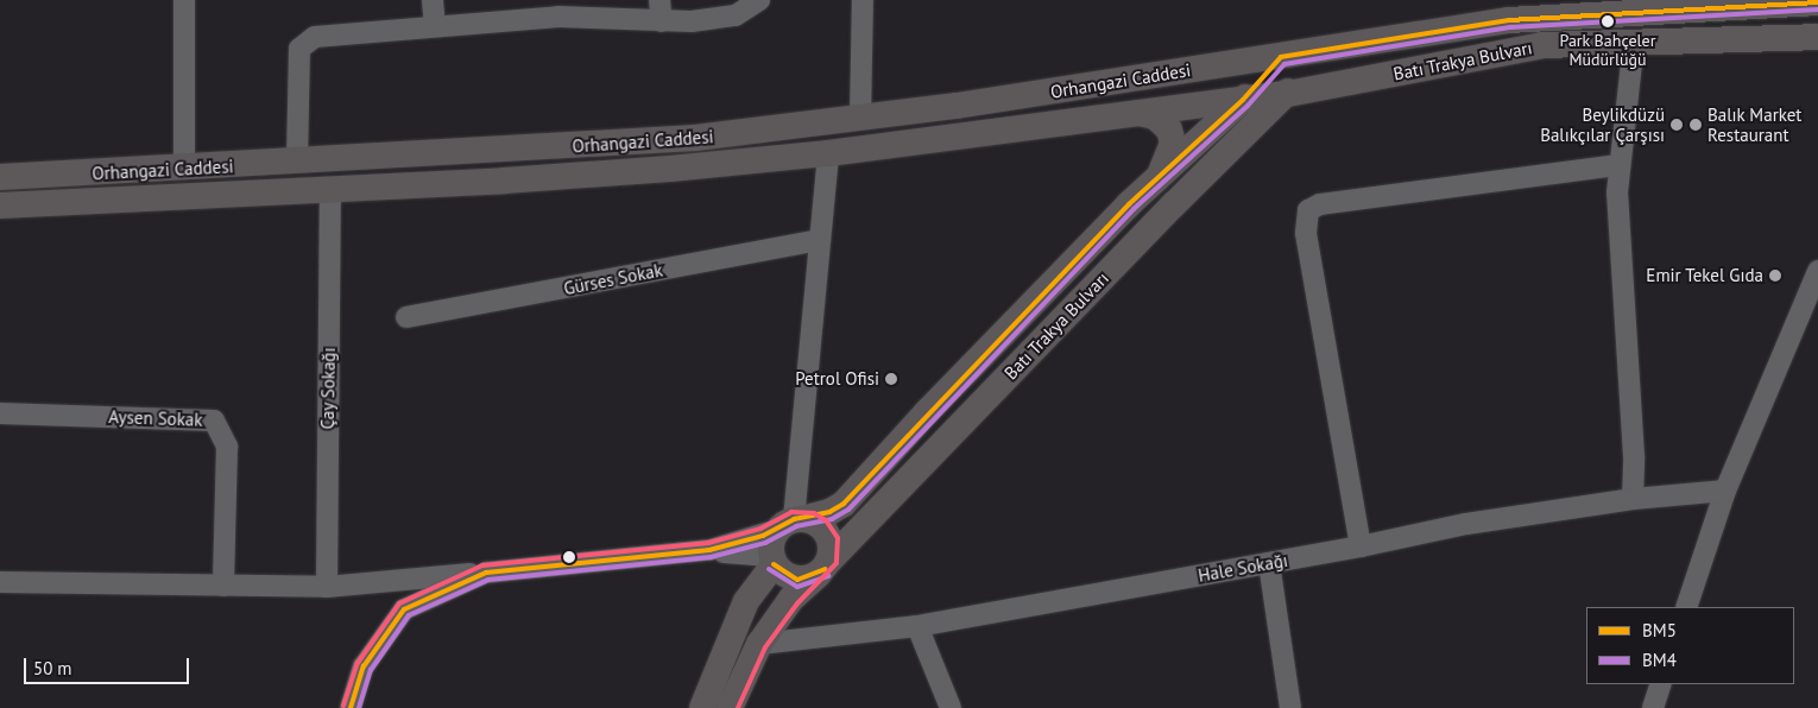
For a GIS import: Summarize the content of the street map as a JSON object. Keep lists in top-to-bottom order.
{
  "streets": {
    "main road": ["Batı Trakya Bulvarı", "Orhangazi Caddesi"],
    "street": [
      "Gürses Sokak",
      "Çay Sokağı",
      "Aysen Sokak",
      "Hale Sokağı"
    ]
  },
  "crossings": [
    ["Batı Trakya Bulvarı", "Orhangazi Caddesi"],
    ["Batı Trakya Bulvarı", "Hale Sokağı"],
    ["Orhangazi Caddesi", "Çay Sokağı"]
  ],
  "places": [
    "Park Bahçeler Müdürlüğü",
    "Beylikdüzü Balıkçılar Çarşısı",
    "Balık Market Restaurant",
    "Emir Tekel Gıda",
    "Petrol Ofisi"
  ],
  "lines": ["transit line BM5", "transit line BM4"],
  "legend": ["BM5", "BM4"],
  "scale_bar": "50 m"
}
